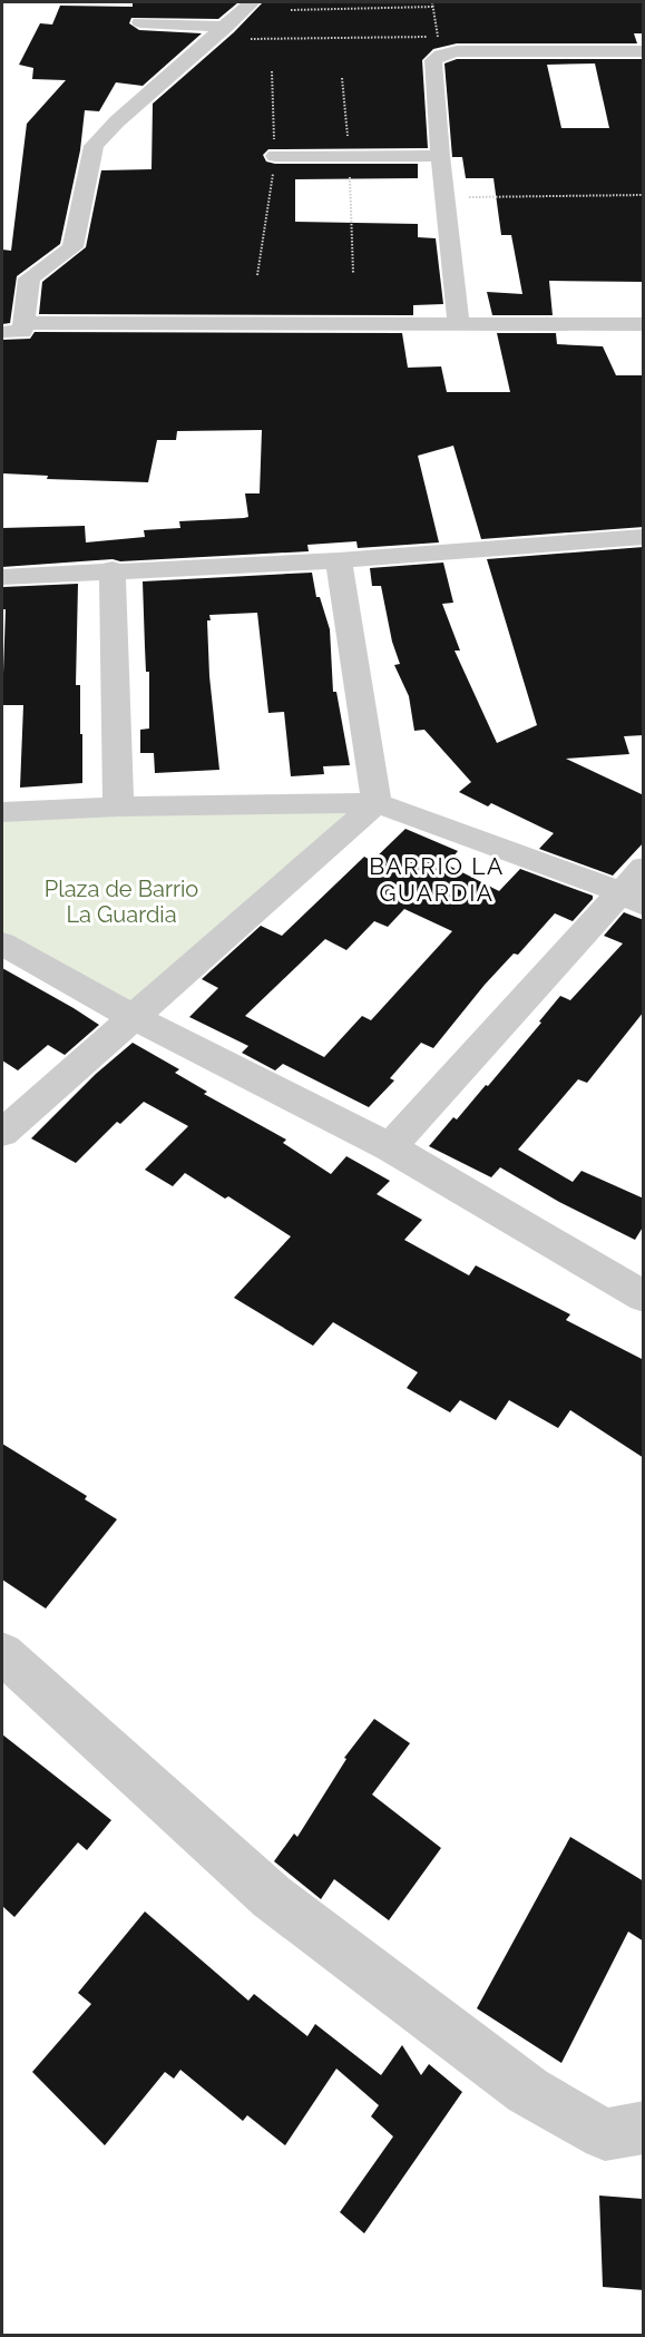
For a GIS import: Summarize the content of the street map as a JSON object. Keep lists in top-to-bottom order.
{
  "districts": ["BARRIO LA GUARDIA"],
  "parks": ["Plaza de Barrio La Guardia"]
}
